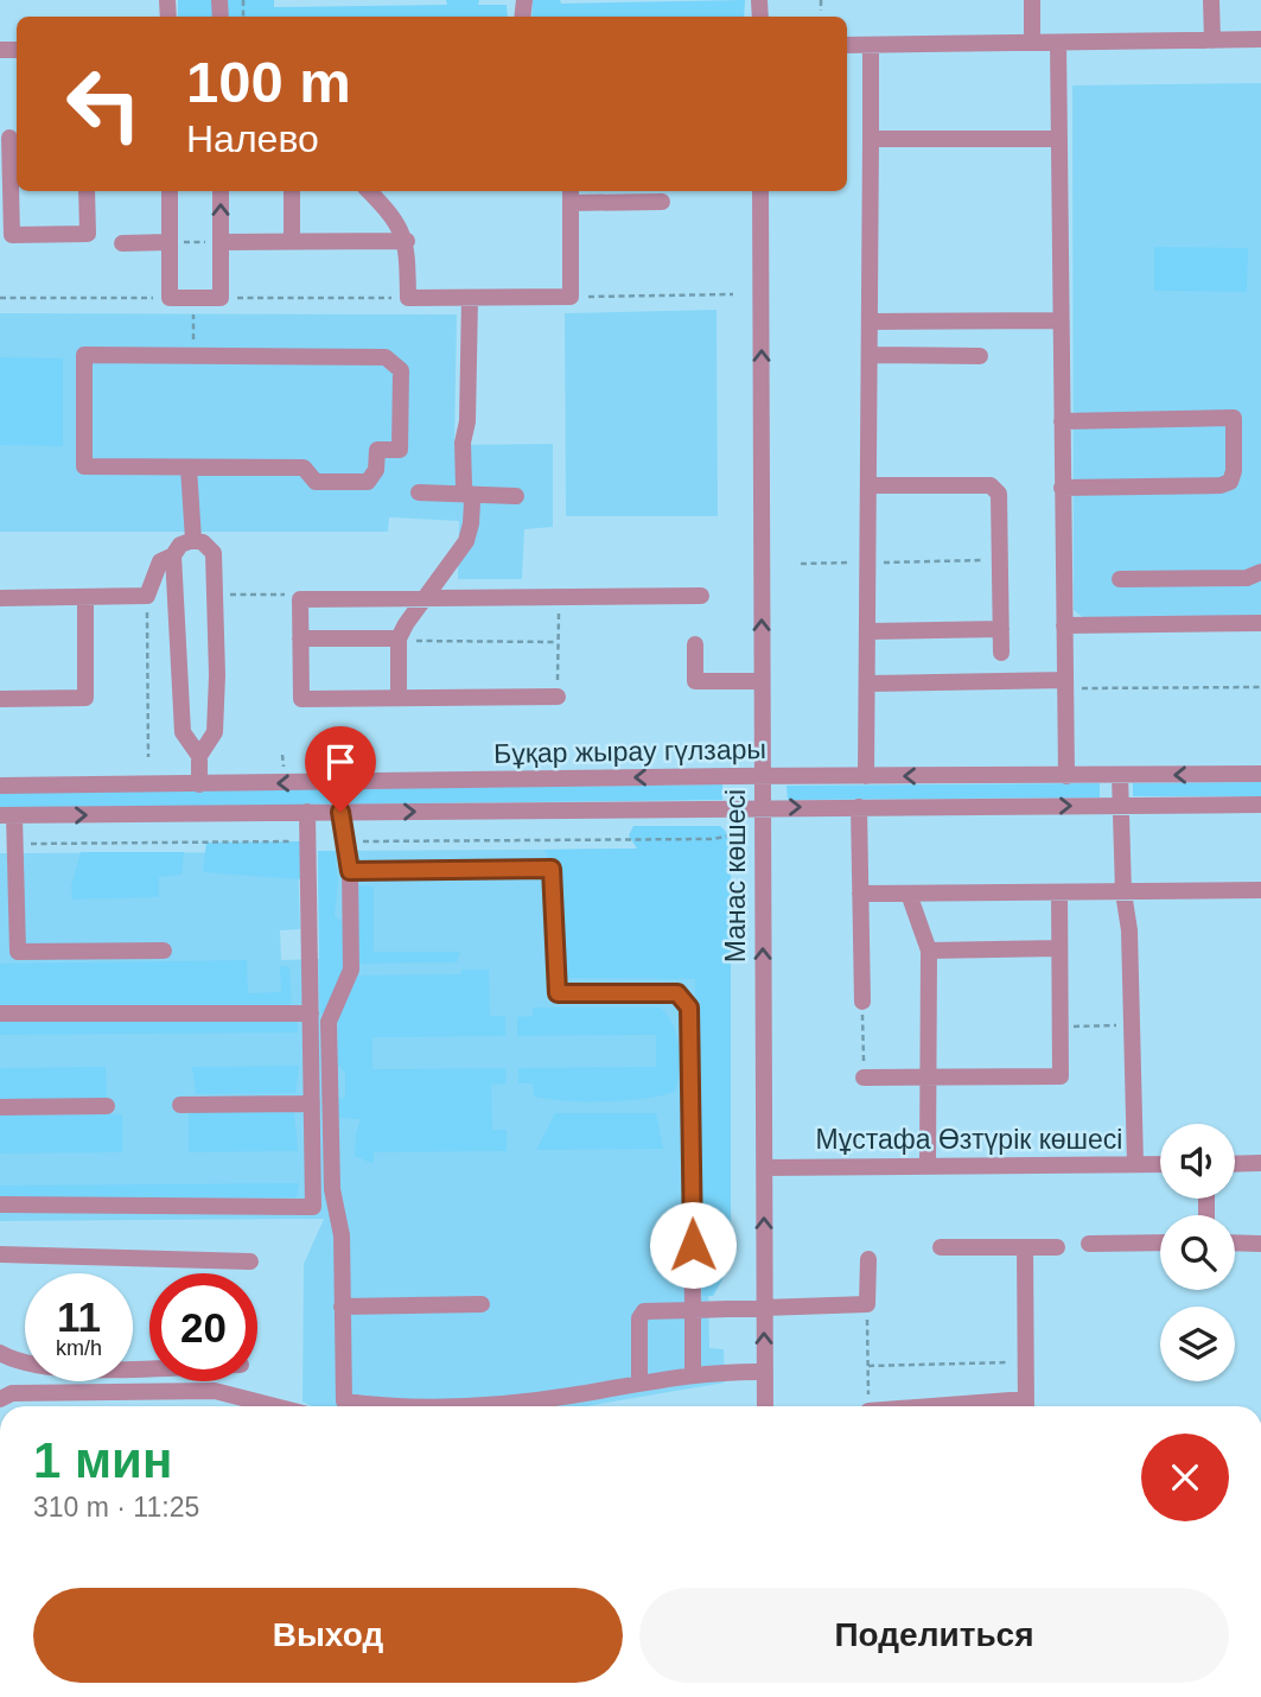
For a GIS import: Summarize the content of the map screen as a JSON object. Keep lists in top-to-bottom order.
{
  "streets": {
    "street": ["Бұқар жырау гүлзары", "Манас көшесі", "Мұстафа Өзтүрік көшесі"]
  },
  "crossings": [
    ["Бұқар жырау гүлзары", "Манас көшесі"],
    ["Манас көшесі", "Мұстафа Өзтүрік көшесі"]
  ],
  "page": {
    "turn": ["100 m", "Налево"],
    "speed": "11 km/h",
    "limit": "20",
    "heading": ["1 мин", "310 m · 11:25"],
    "buttons": ["Выход", "Поделиться"]
  }
}
